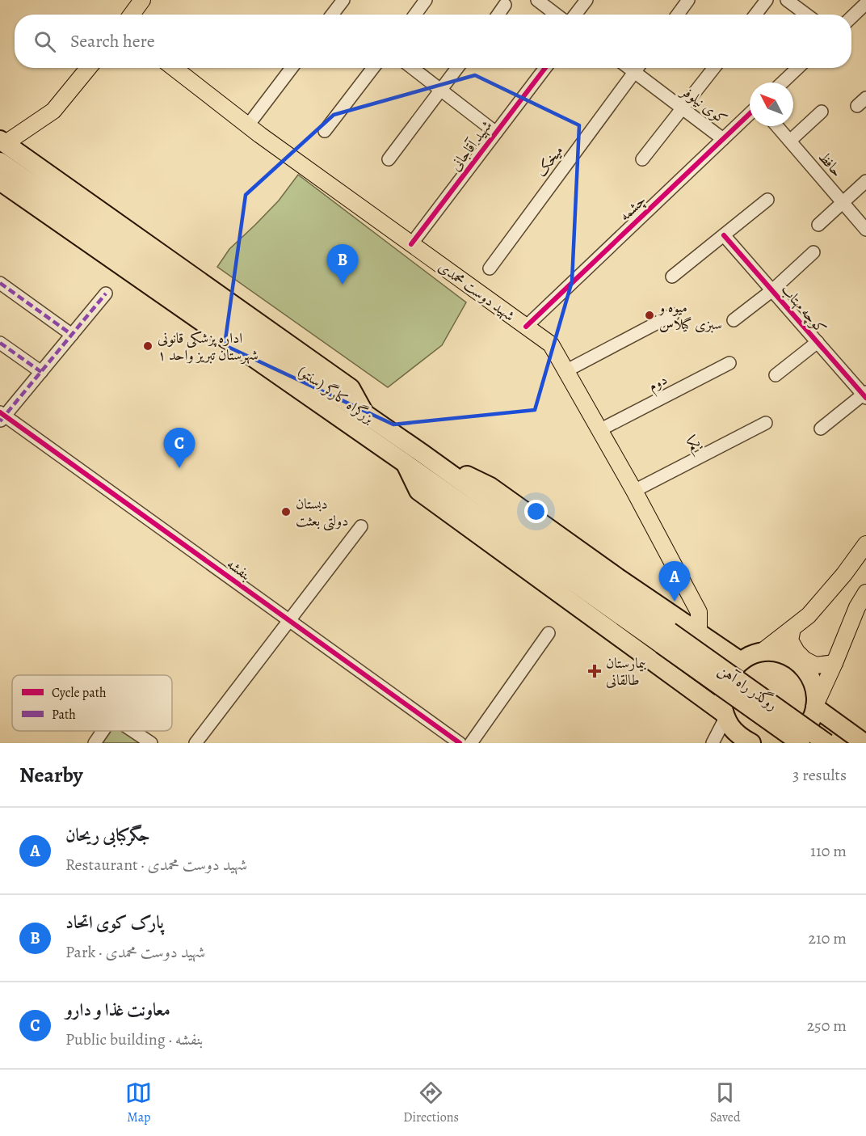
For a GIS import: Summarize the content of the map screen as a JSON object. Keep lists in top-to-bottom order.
{
  "streets": {
    "highway": ["بزرگراه کارگر (سنتو)", "روگذر راه آهن"],
    "main road": ["شهید دوست محمدی"],
    "street": [
      "کوی نیلوفر",
      "شهید آقاجانی",
      "میخک",
      "حافظ",
      "چشمه",
      "کوچه مهتاب",
      "دوم",
      "یکم",
      "بنفشه"
    ]
  },
  "crossings": [
    ["کوی نیلوفر", "میخک"],
    ["کوی نیلوفر", "چشمه"],
    ["شهید آقاجانی", "شهید دوست محمدی"],
    ["چشمه", "شهید دوست محمدی"],
    ["شهید دوست محمدی", "دوم"],
    ["شهید دوست محمدی", "یکم"],
    ["بزرگراه کارگر (سنتو)", "روگذر راه آهن"]
  ],
  "places": {
    "other": ["میوه و سبزی گیلاس", "اداره پزشکی قانونی شهرستان تبریز واحد ۱", "دبستان دولتی بعثت"],
    "health": ["بیمارستان طالقانی"]
  },
  "legend": ["Cycle path", "Path"],
  "north": "top left",
  "page": {
    "search": "Search here",
    "pins": ["B", "C", "A"],
    "heading": ["Nearby", "3 results"],
    "list": [
      {
        "mark": "A",
        "name": "جگرکبابی ریحان",
        "note": "Restaurant · شهید دوست محمدی",
        "value": "110 m"
      },
      {
        "mark": "B",
        "name": "پارک کوی اتحاد",
        "note": "Park · شهید دوست محمدی",
        "value": "210 m"
      },
      {
        "mark": "C",
        "name": "معاونت غذا و دارو",
        "note": "Public building · بنفشه",
        "value": "250 m"
      }
    ],
    "nav": ["Map", "Directions", "Saved"]
  }
}
